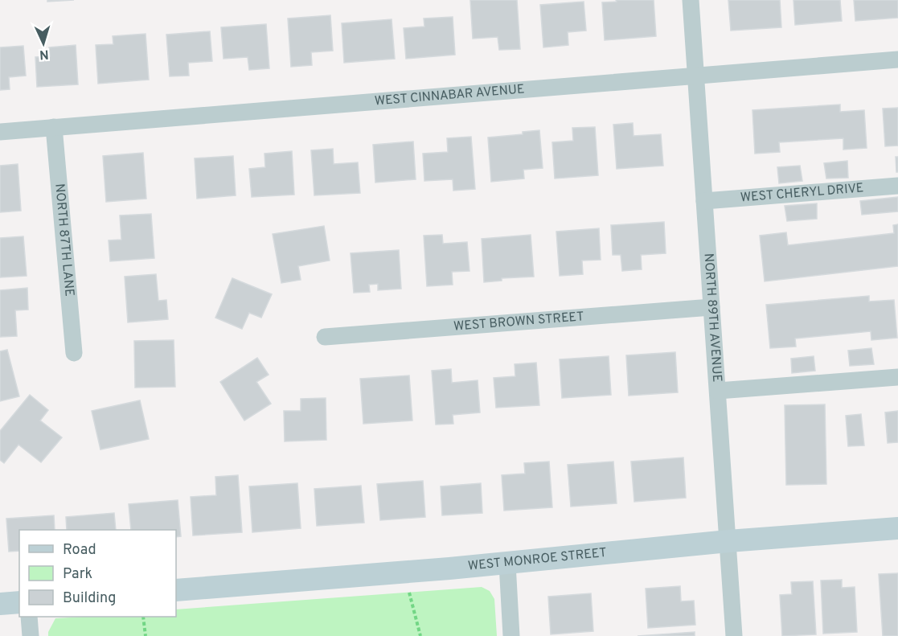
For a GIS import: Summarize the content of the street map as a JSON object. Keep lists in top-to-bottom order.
{
  "streets": {
    "street": [
      "WEST CINNABAR AVENUE",
      "WEST CHERYL DRIVE",
      "NORTH 87TH LANE",
      "NORTH 89TH AVENUE",
      "WEST BROWN STREET",
      "WEST MONROE STREET"
    ]
  },
  "crossings": [
    ["WEST CINNABAR AVENUE", "NORTH 87TH LANE"],
    ["WEST CINNABAR AVENUE", "NORTH 89TH AVENUE"],
    ["WEST CHERYL DRIVE", "NORTH 89TH AVENUE"],
    ["NORTH 89TH AVENUE", "WEST BROWN STREET"],
    ["NORTH 89TH AVENUE", "WEST MONROE STREET"]
  ],
  "legend": ["Road", "Park", "Building"],
  "north": "bottom"
}
